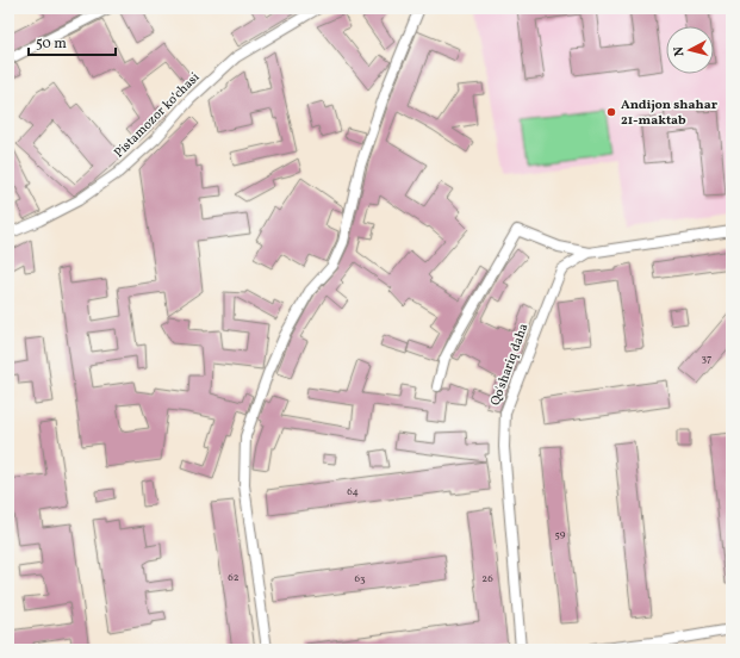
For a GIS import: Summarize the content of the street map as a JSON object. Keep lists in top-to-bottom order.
{
  "streets": {
    "street": ["Pistamozor koʻchasi", "Qo'shariq daha"]
  },
  "places": ["Andijon shahar 21-maktab"],
  "house_numbers": [
    "37",
    "64",
    "59",
    "62",
    "63",
    "26"
  ],
  "scale_bar": "50 m",
  "north": "left"
}
